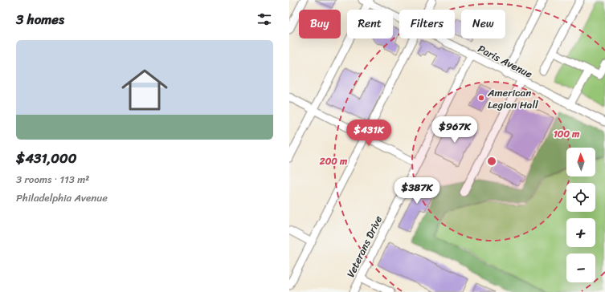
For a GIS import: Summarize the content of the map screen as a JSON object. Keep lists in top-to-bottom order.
{
  "streets": {
    "street": ["Paris Avenue", "Veterans Drive"]
  },
  "crossings": [
    ["Paris Avenue", "Veterans Drive"]
  ],
  "places": ["American Legion Hall"],
  "north": "top",
  "page": {
    "heading": "3 homes",
    "chip": [
      "Buy",
      "Rent",
      "Filters",
      "New"
    ],
    "list": [
      {
        "name": "$431,000",
        "note": "3 rooms · 113 m² · Philadelphia Avenue"
      }
    ],
    "price": ["$967K", "$431K", "$387K"],
    "map_buttons": ["+", "−"]
  },
  "rings": ["100 m", "200 m"]
}
